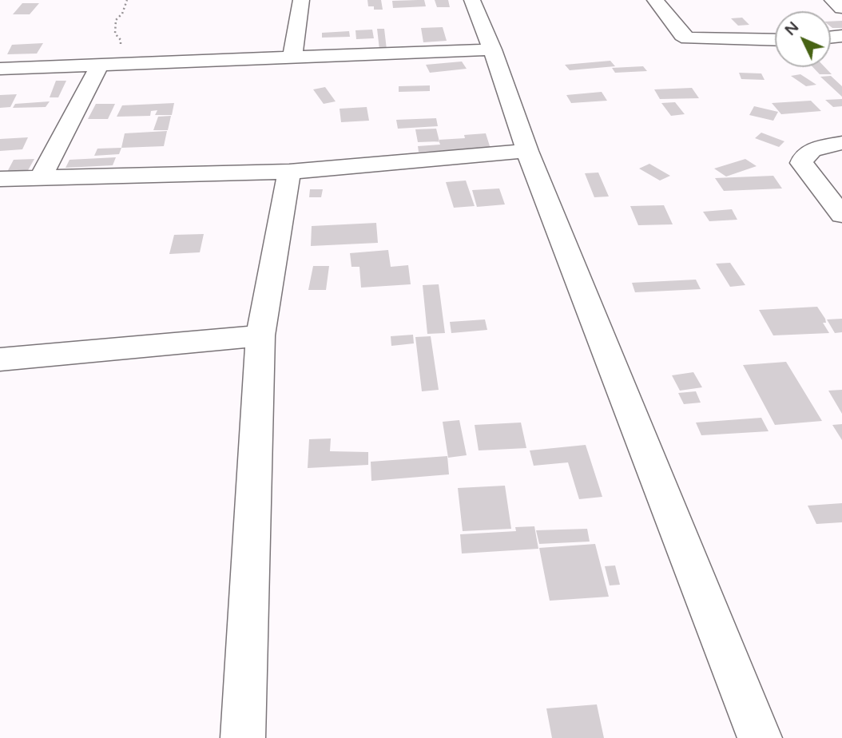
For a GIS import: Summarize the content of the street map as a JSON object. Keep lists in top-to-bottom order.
{
  "north": "top left"
}
